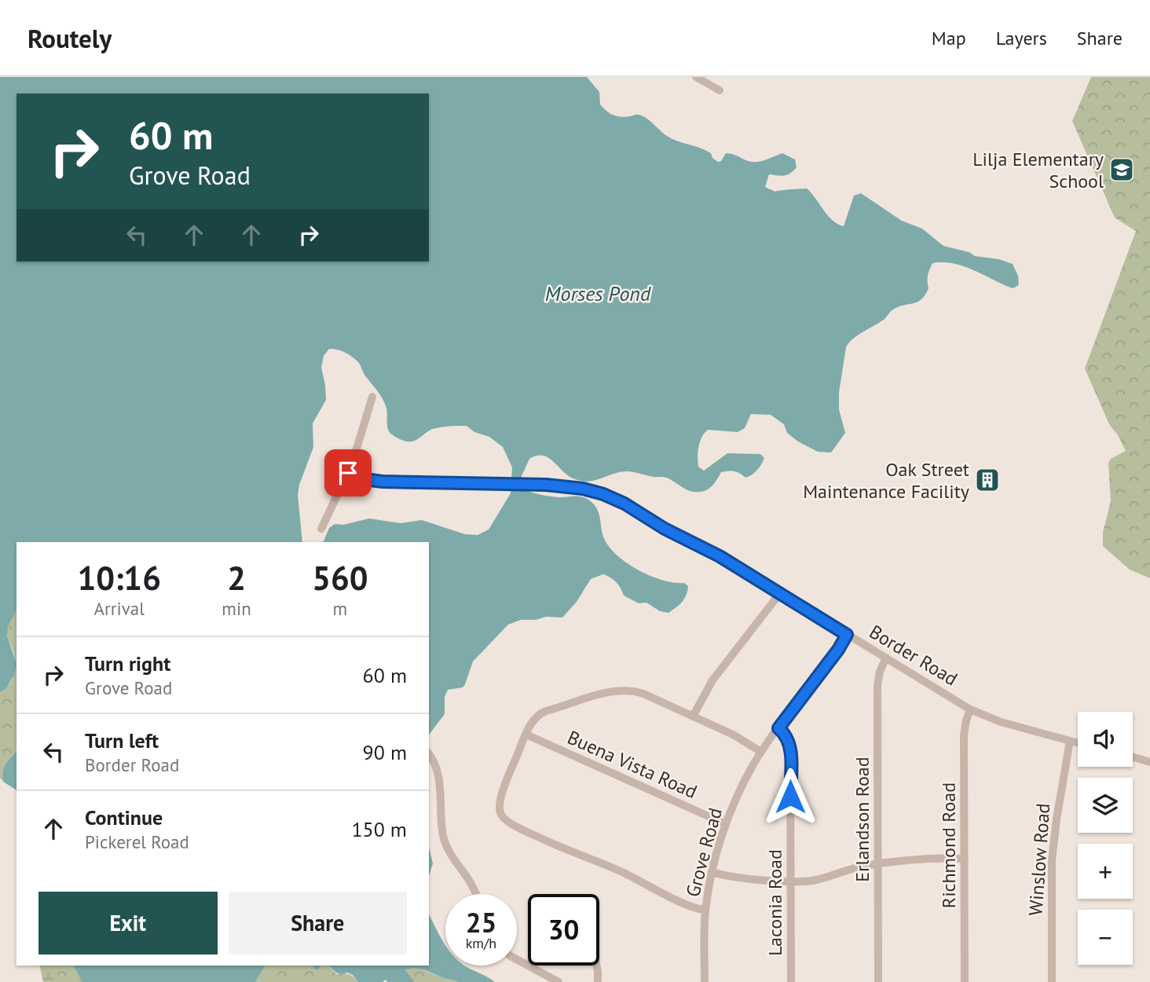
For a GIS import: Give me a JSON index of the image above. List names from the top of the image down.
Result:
{
  "streets": {
    "street": [
      "Border Road",
      "Buena Vista Road",
      "Erlandson Road",
      "Richmond Road",
      "Grove Road",
      "Winslow Road",
      "Laconia Road"
    ]
  },
  "crossings": [
    ["Border Road", "Erlandson Road"],
    ["Border Road", "Richmond Road"],
    ["Border Road", "Grove Road"],
    ["Border Road", "Winslow Road"],
    ["Buena Vista Road", "Grove Road"],
    ["Grove Road", "Laconia Road"]
  ],
  "water": ["Morses Pond"],
  "places": {
    "school or university": ["Lilja Elementary School"],
    "building": ["Oak Street Maintenance Facility"]
  },
  "page": {
    "header": "Routely",
    "nav": ["Map", "Layers", "Share"],
    "turn": ["60 m", "Grove Road"],
    "eta": [
      "10:16",
      "Arrival",
      "2",
      "min",
      "560",
      "m"
    ],
    "list": [
      {
        "name": "Turn right",
        "note": "Grove Road",
        "value": "60 m"
      },
      {
        "name": "Turn left",
        "note": "Border Road",
        "value": "90 m"
      },
      {
        "name": "Continue",
        "note": "Pickerel Road",
        "value": "150 m"
      }
    ],
    "map_buttons": ["+", "−"],
    "buttons": ["Exit", "Share"],
    "speed": "25 km/h",
    "limit": "30"
  }
}
